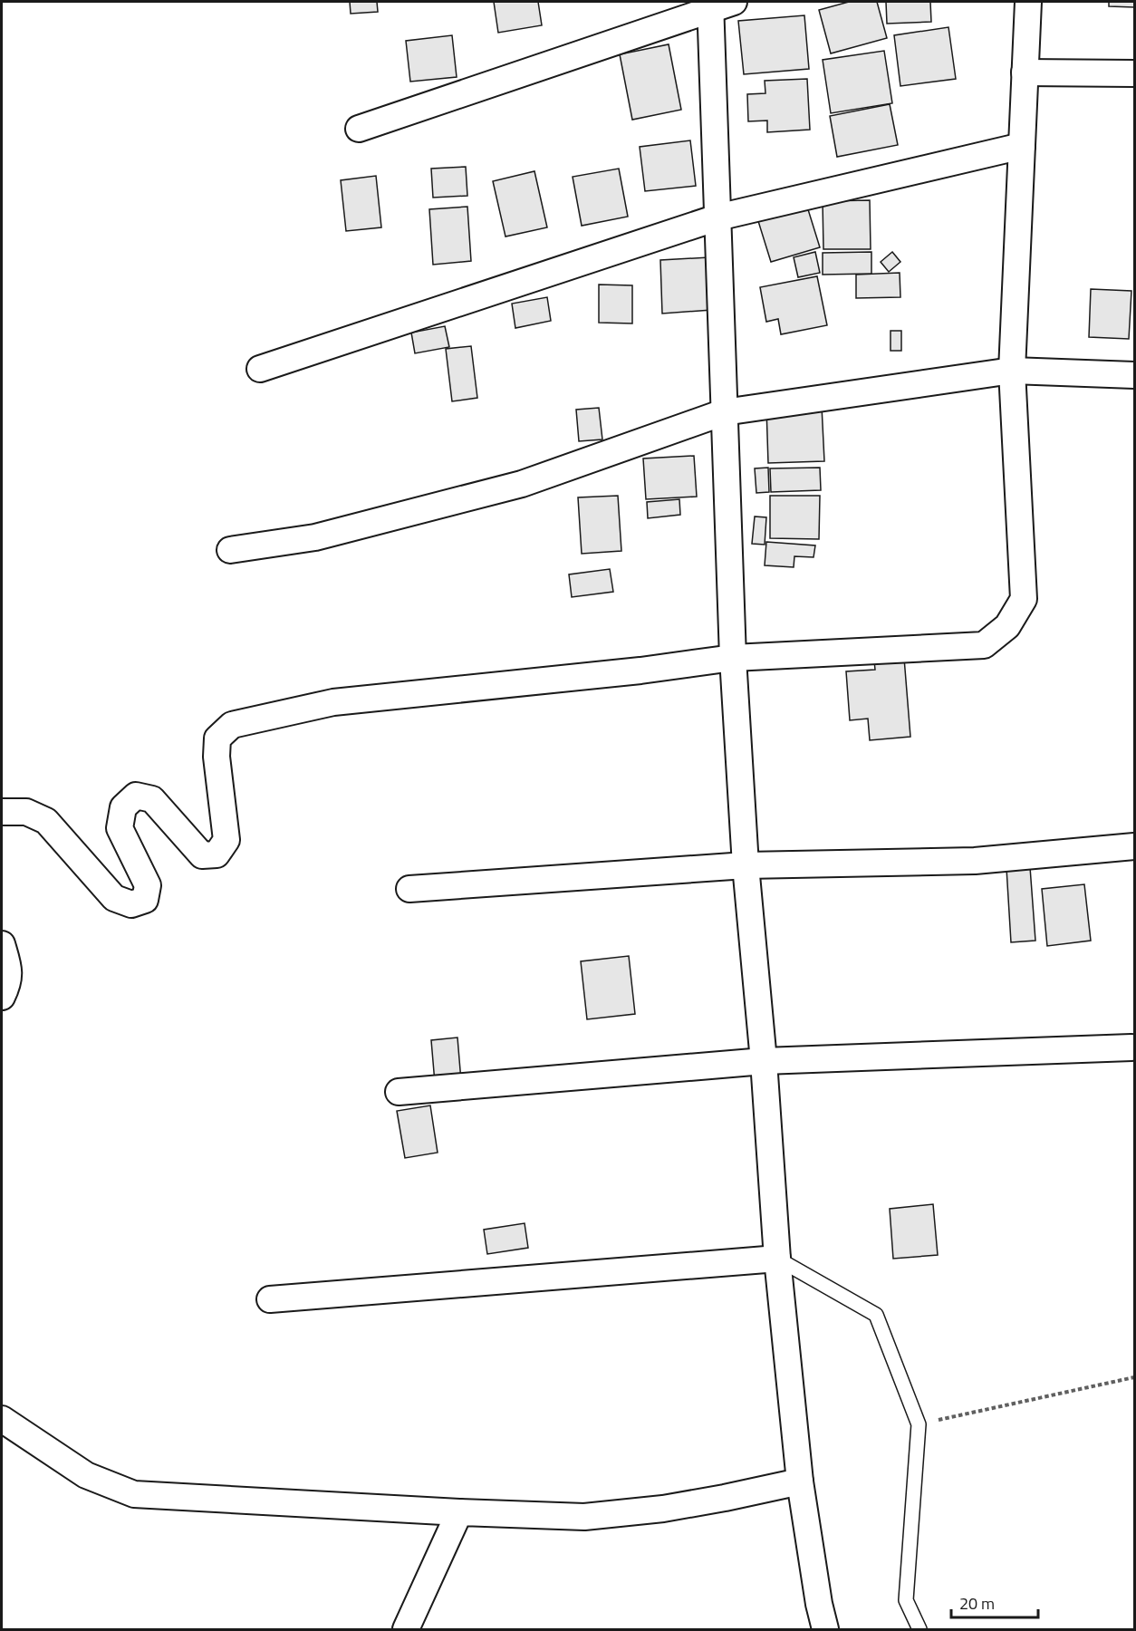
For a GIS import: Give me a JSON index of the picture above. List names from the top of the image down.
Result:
{
  "scale_bar": "20 m"
}
